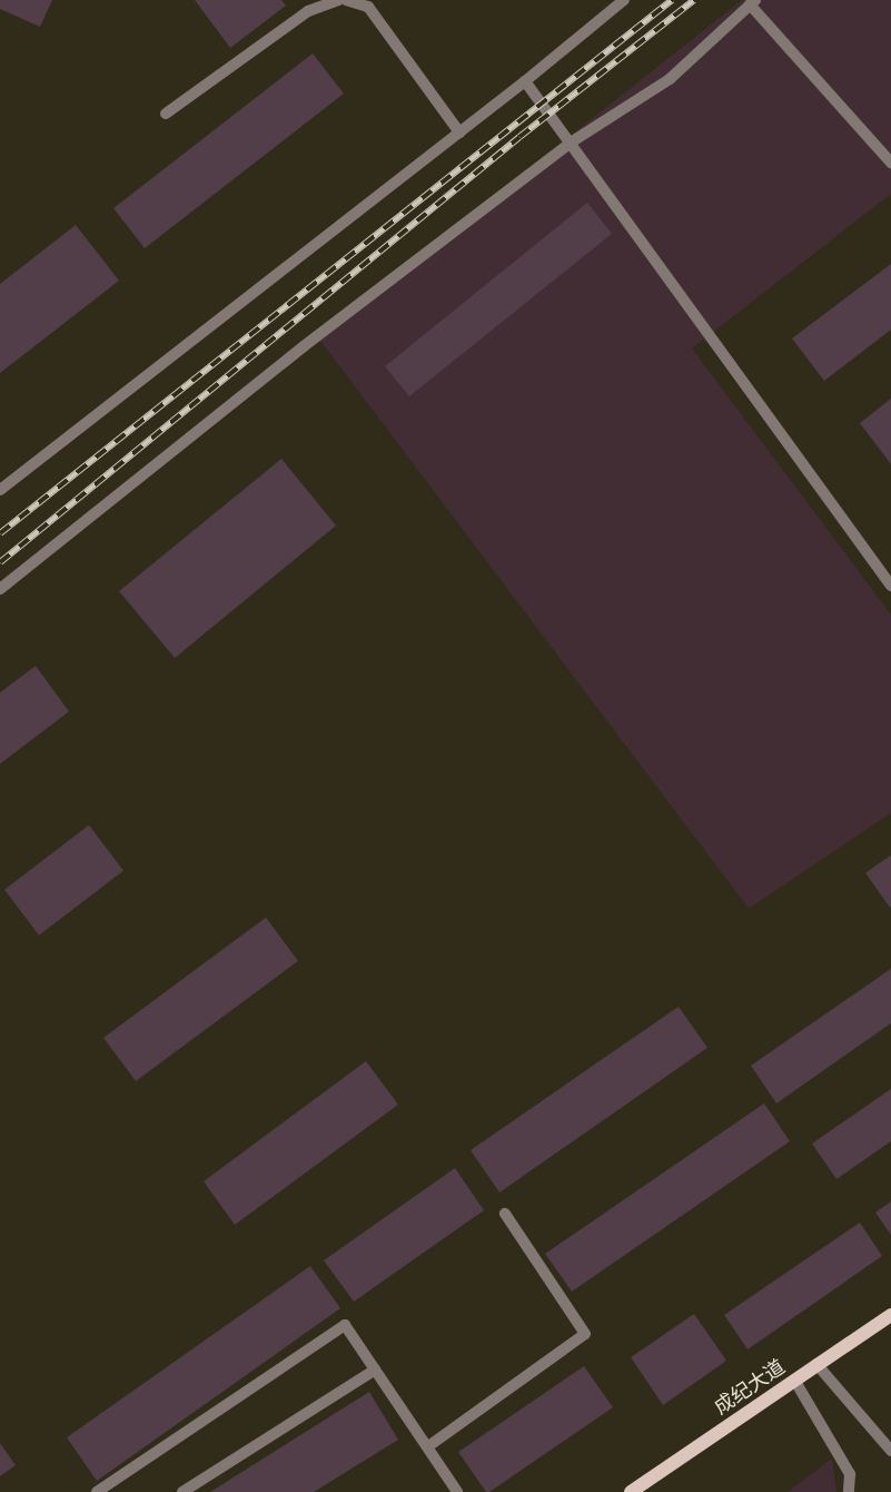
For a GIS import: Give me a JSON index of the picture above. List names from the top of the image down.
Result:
{
  "streets": {
    "main road": ["成纪大道"]
  }
}
